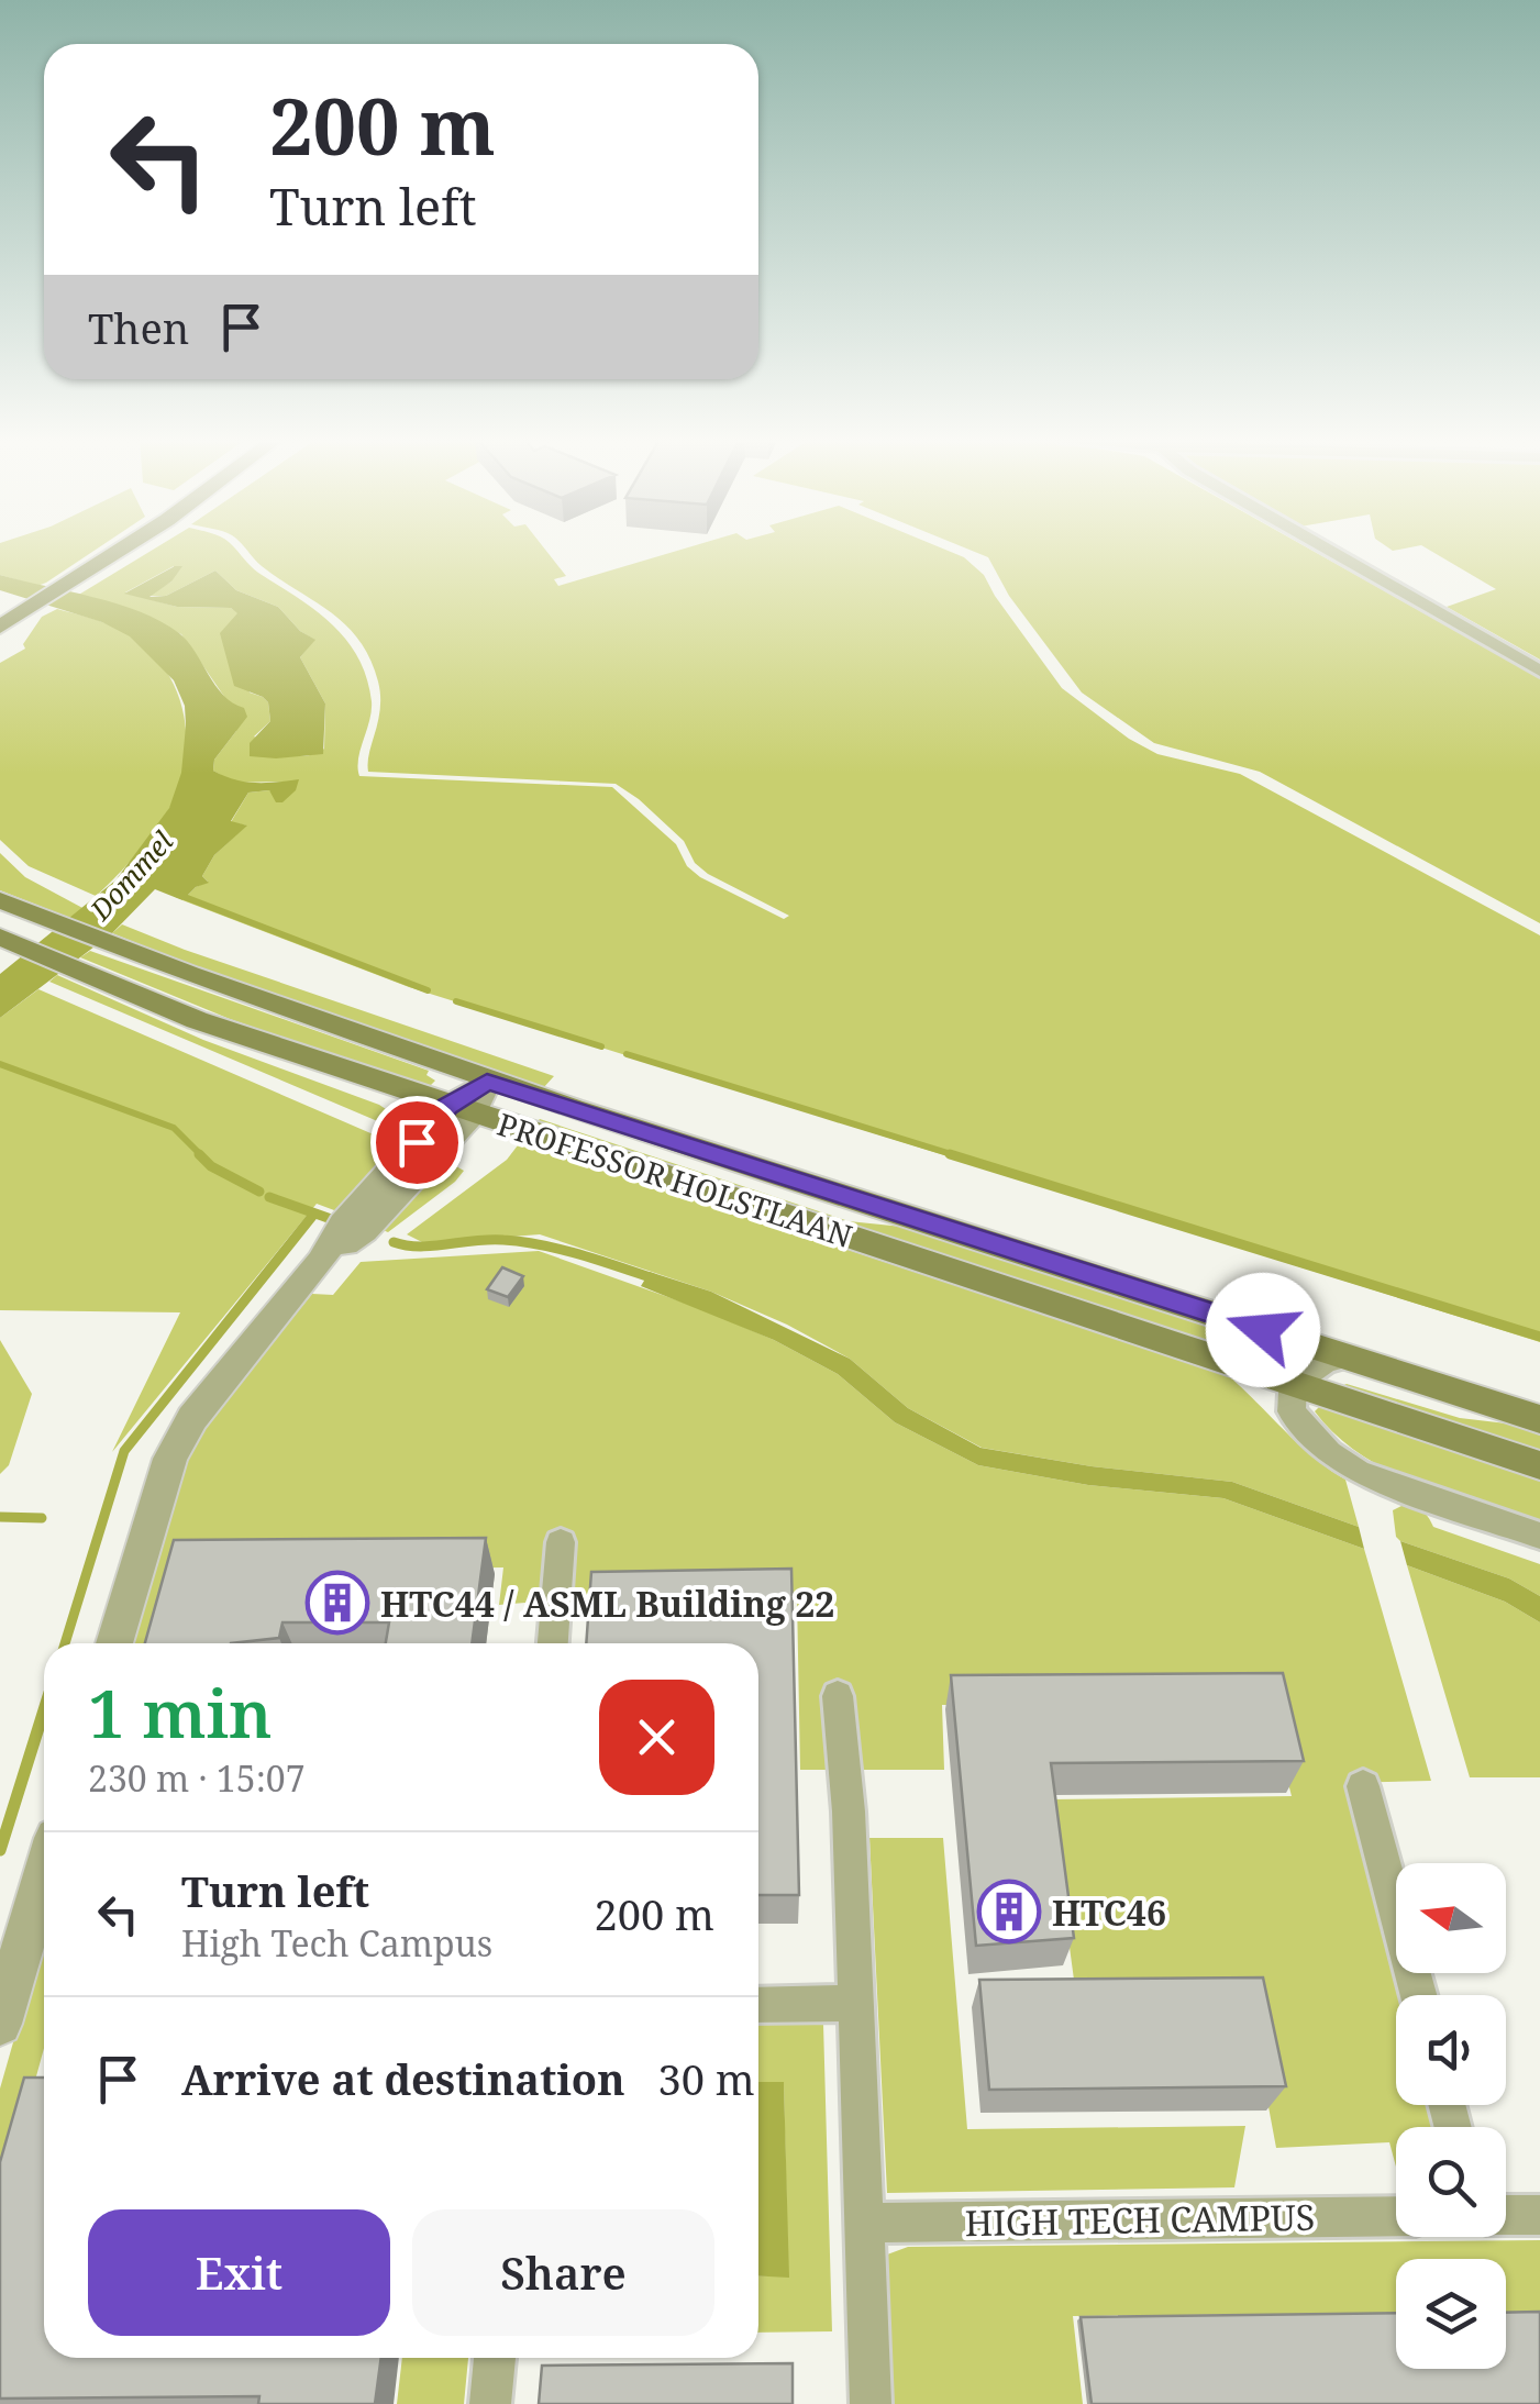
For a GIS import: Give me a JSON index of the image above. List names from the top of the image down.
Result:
{
  "streets": {
    "main road": ["PROFESSOR HOLSTLAAN"],
    "street": ["HIGH TECH CAMPUS"]
  },
  "water": ["Dommel"],
  "places": {
    "building": ["HTC44 / ASML Building 22", "HTC46"]
  },
  "north": "left",
  "page": {
    "turn": ["200 m", "Turn left"],
    "then": "Then",
    "heading": ["1 min", "230 m · 15:07"],
    "list": [
      {
        "name": "Turn left",
        "note": "High Tech Campus",
        "value": "200 m"
      },
      {
        "name": "Arrive at destination",
        "value": "30 m"
      }
    ],
    "buttons": ["Exit", "Share"]
  }
}
